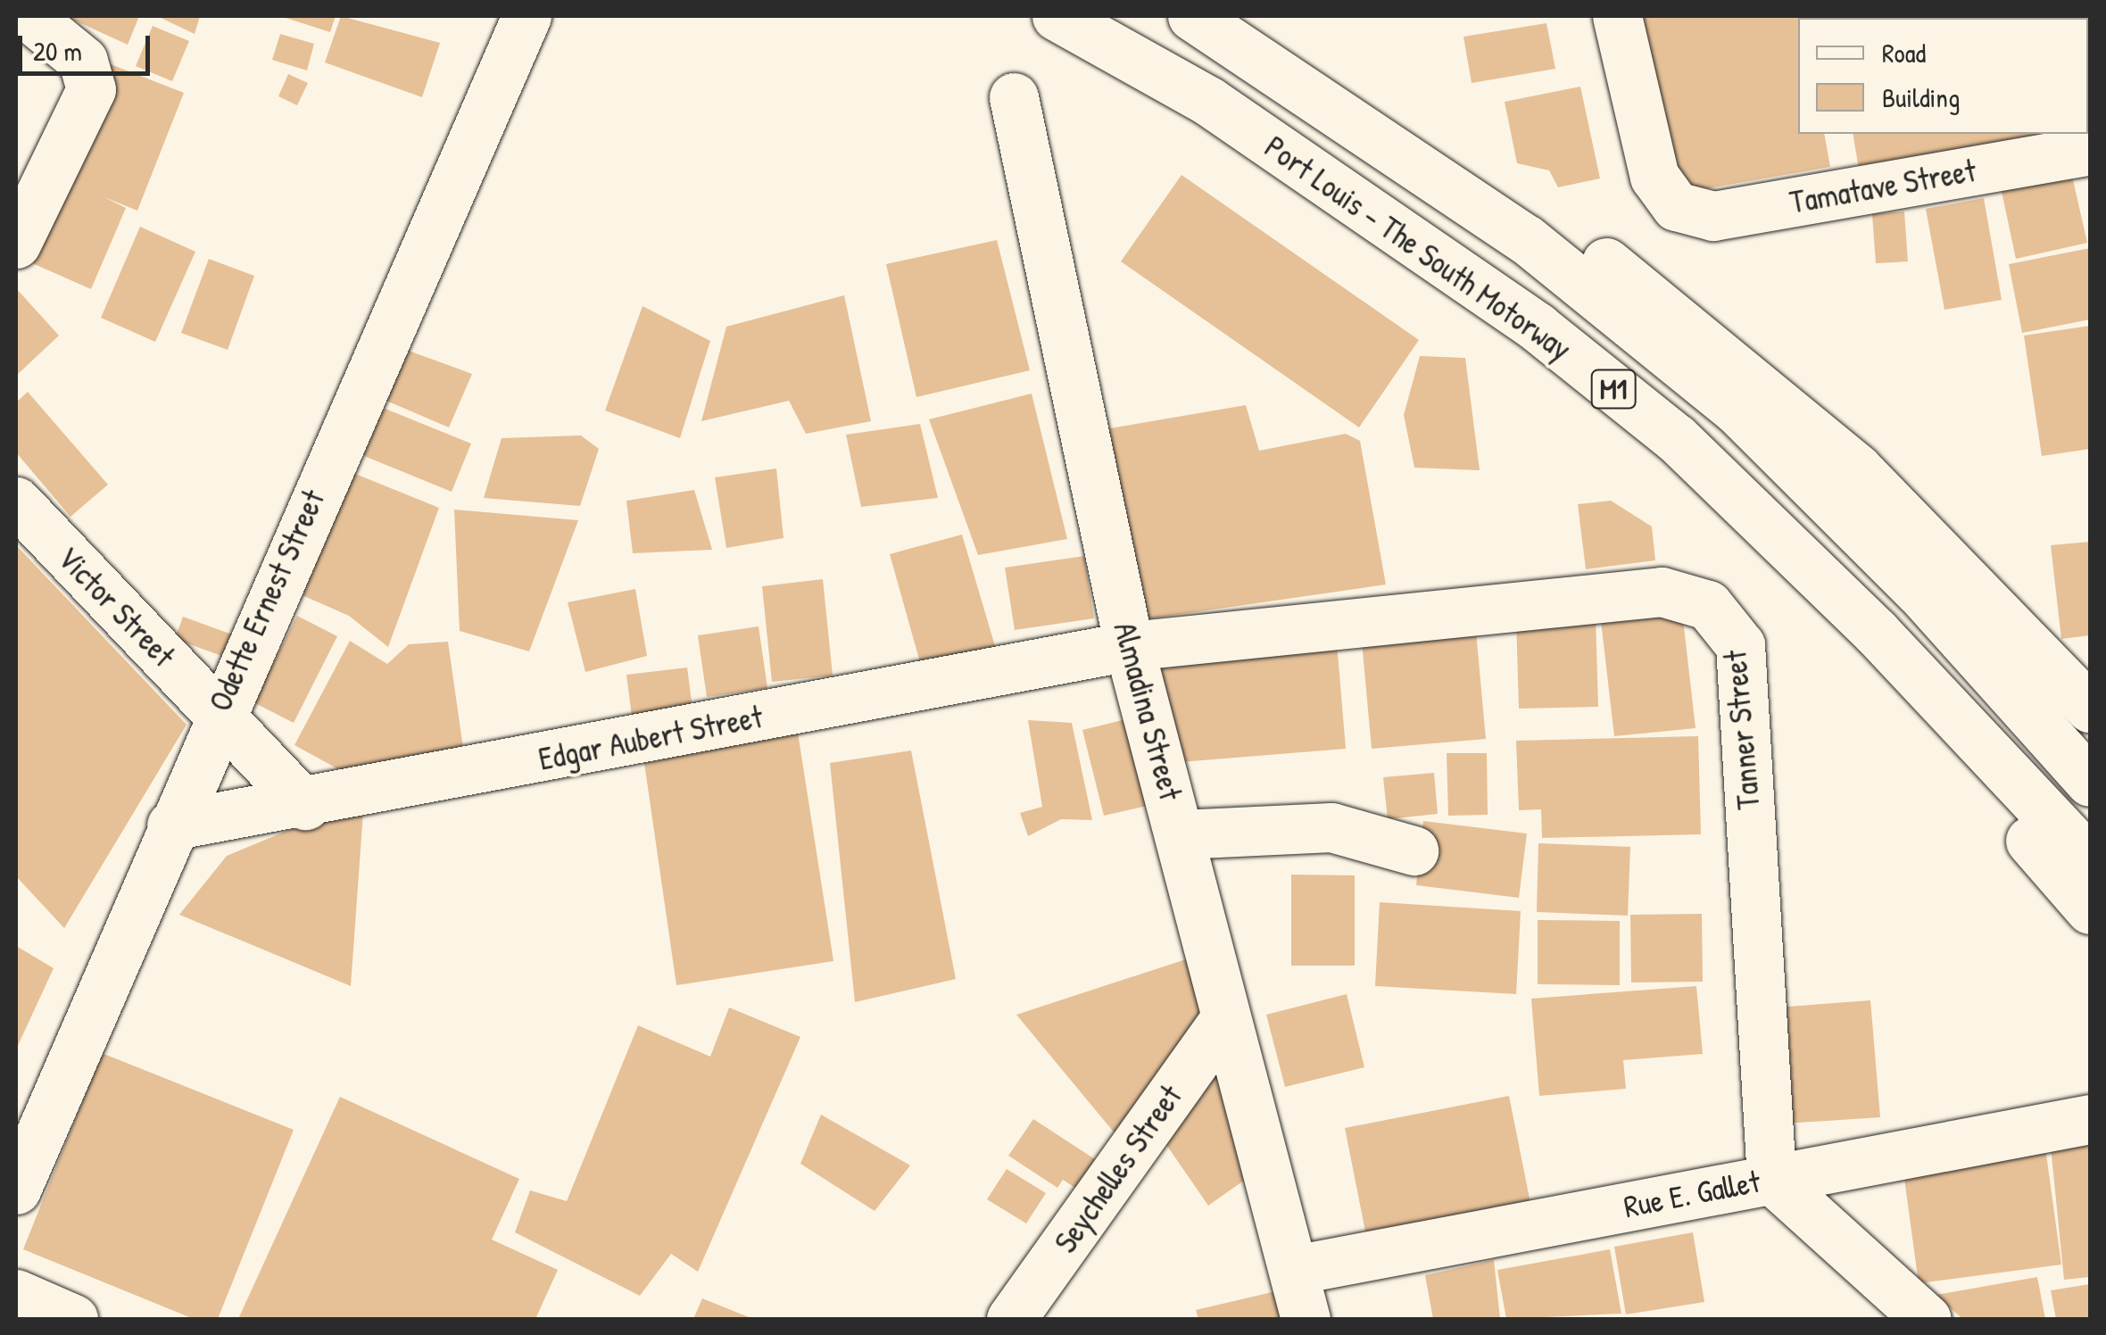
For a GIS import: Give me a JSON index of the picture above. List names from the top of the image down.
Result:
{
  "streets": {
    "main road": [
      "Tamatave Street",
      "Port Louis – The South Motorway",
      "M1",
      "Odette Ernest Street",
      "Victor Street",
      "Almadina Street",
      "Tanner Street",
      "Edgar Aubert Street",
      "Seychelles Street",
      "Rue E. Gallet"
    ]
  },
  "crossings": [
    ["Odette Ernest Street", "Victor Street"],
    ["Odette Ernest Street", "Edgar Aubert Street"],
    ["Victor Street", "Edgar Aubert Street"],
    ["Almadina Street", "Tanner Street"],
    ["Almadina Street", "Edgar Aubert Street"],
    ["Almadina Street", "Seychelles Street"],
    ["Almadina Street", "Rue E. Gallet"],
    ["Tanner Street", "Edgar Aubert Street"],
    ["Tanner Street", "Rue E. Gallet"]
  ],
  "legend": ["Road", "Building"],
  "scale_bar": "20 m"
}
